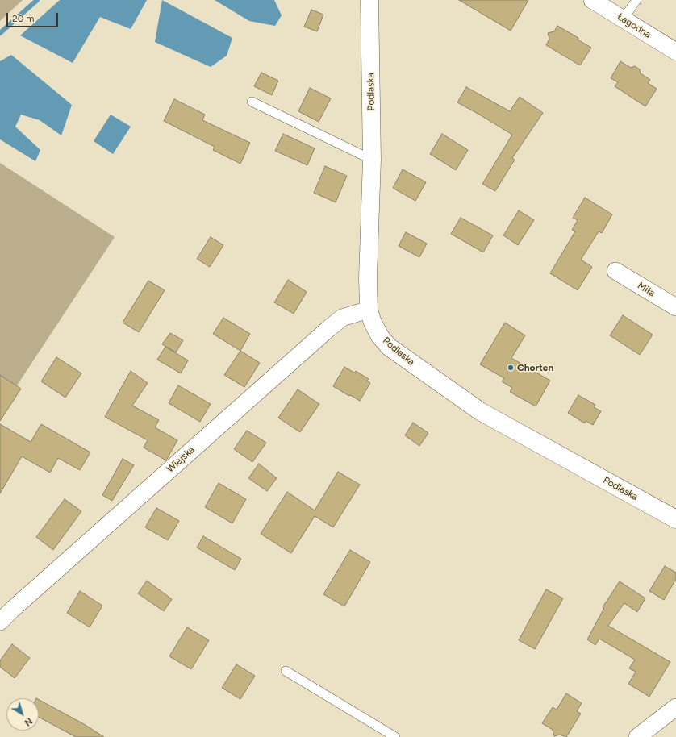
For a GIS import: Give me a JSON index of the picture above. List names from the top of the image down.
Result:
{
  "streets": {
    "street": [
      "Łagodna",
      "Podlaska",
      "Miła",
      "Wiejska"
    ]
  },
  "crossings": [
    ["Podlaska", "Wiejska"]
  ],
  "places": ["Chorten"],
  "scale_bar": "20 m",
  "north": "bottom right"
}
